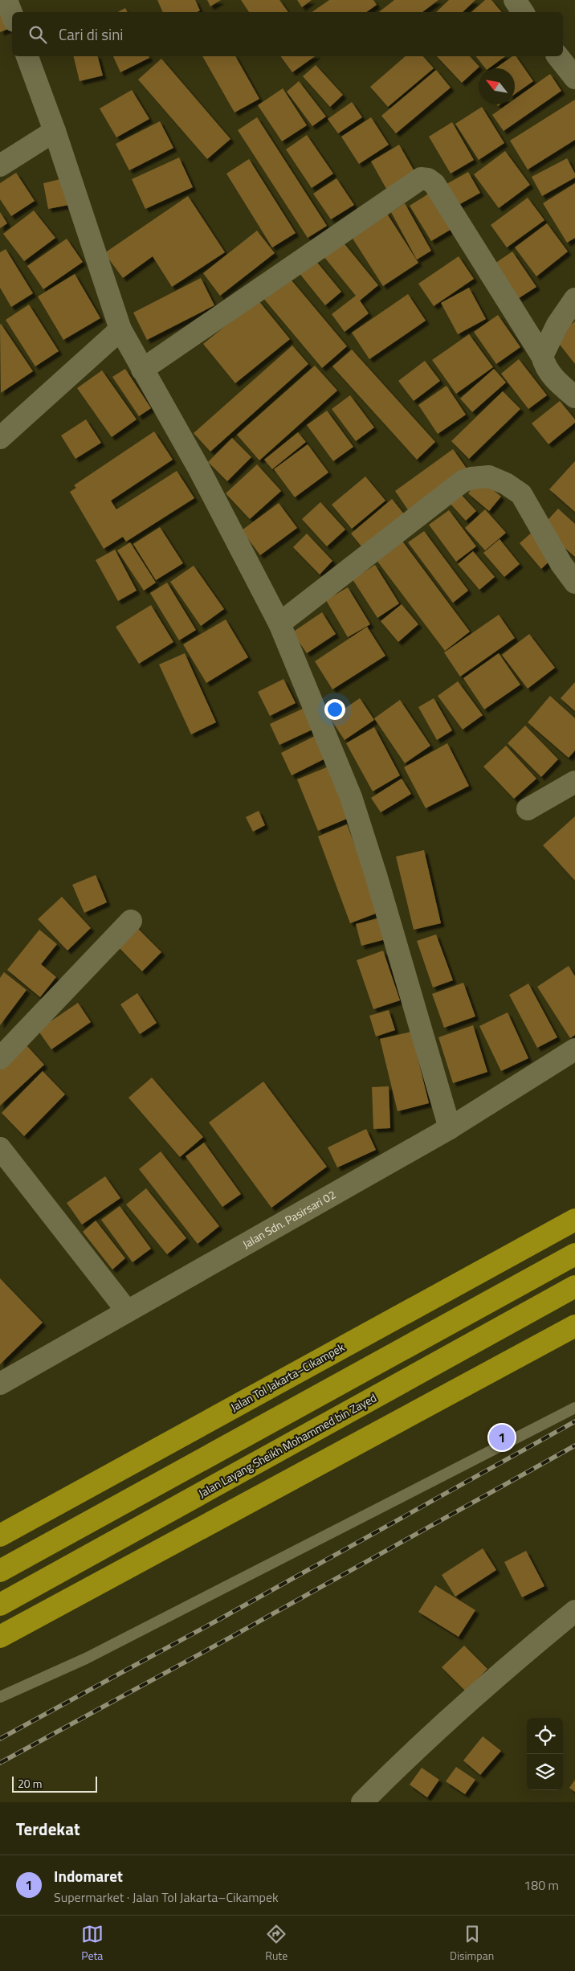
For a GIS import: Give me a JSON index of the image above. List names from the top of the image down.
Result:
{
  "streets": {
    "highway": ["Jalan Tol Jakarta–Cikampek", "Jalan Layang Sheikh Mohammed bin Zayed"],
    "street": ["Jalan Sdn. Pasirsari 02"]
  },
  "scale_bar": "20 m",
  "north": "top left",
  "page": {
    "search": "Cari di sini",
    "pins": "1",
    "scale": "20 m",
    "heading": "Terdekat",
    "list": [
      {
        "mark": "1",
        "name": "Indomaret",
        "note": "Supermarket · Jalan Tol Jakarta–Cikampek",
        "value": "180 m"
      }
    ],
    "nav": ["Peta", "Rute", "Disimpan"]
  }
}
